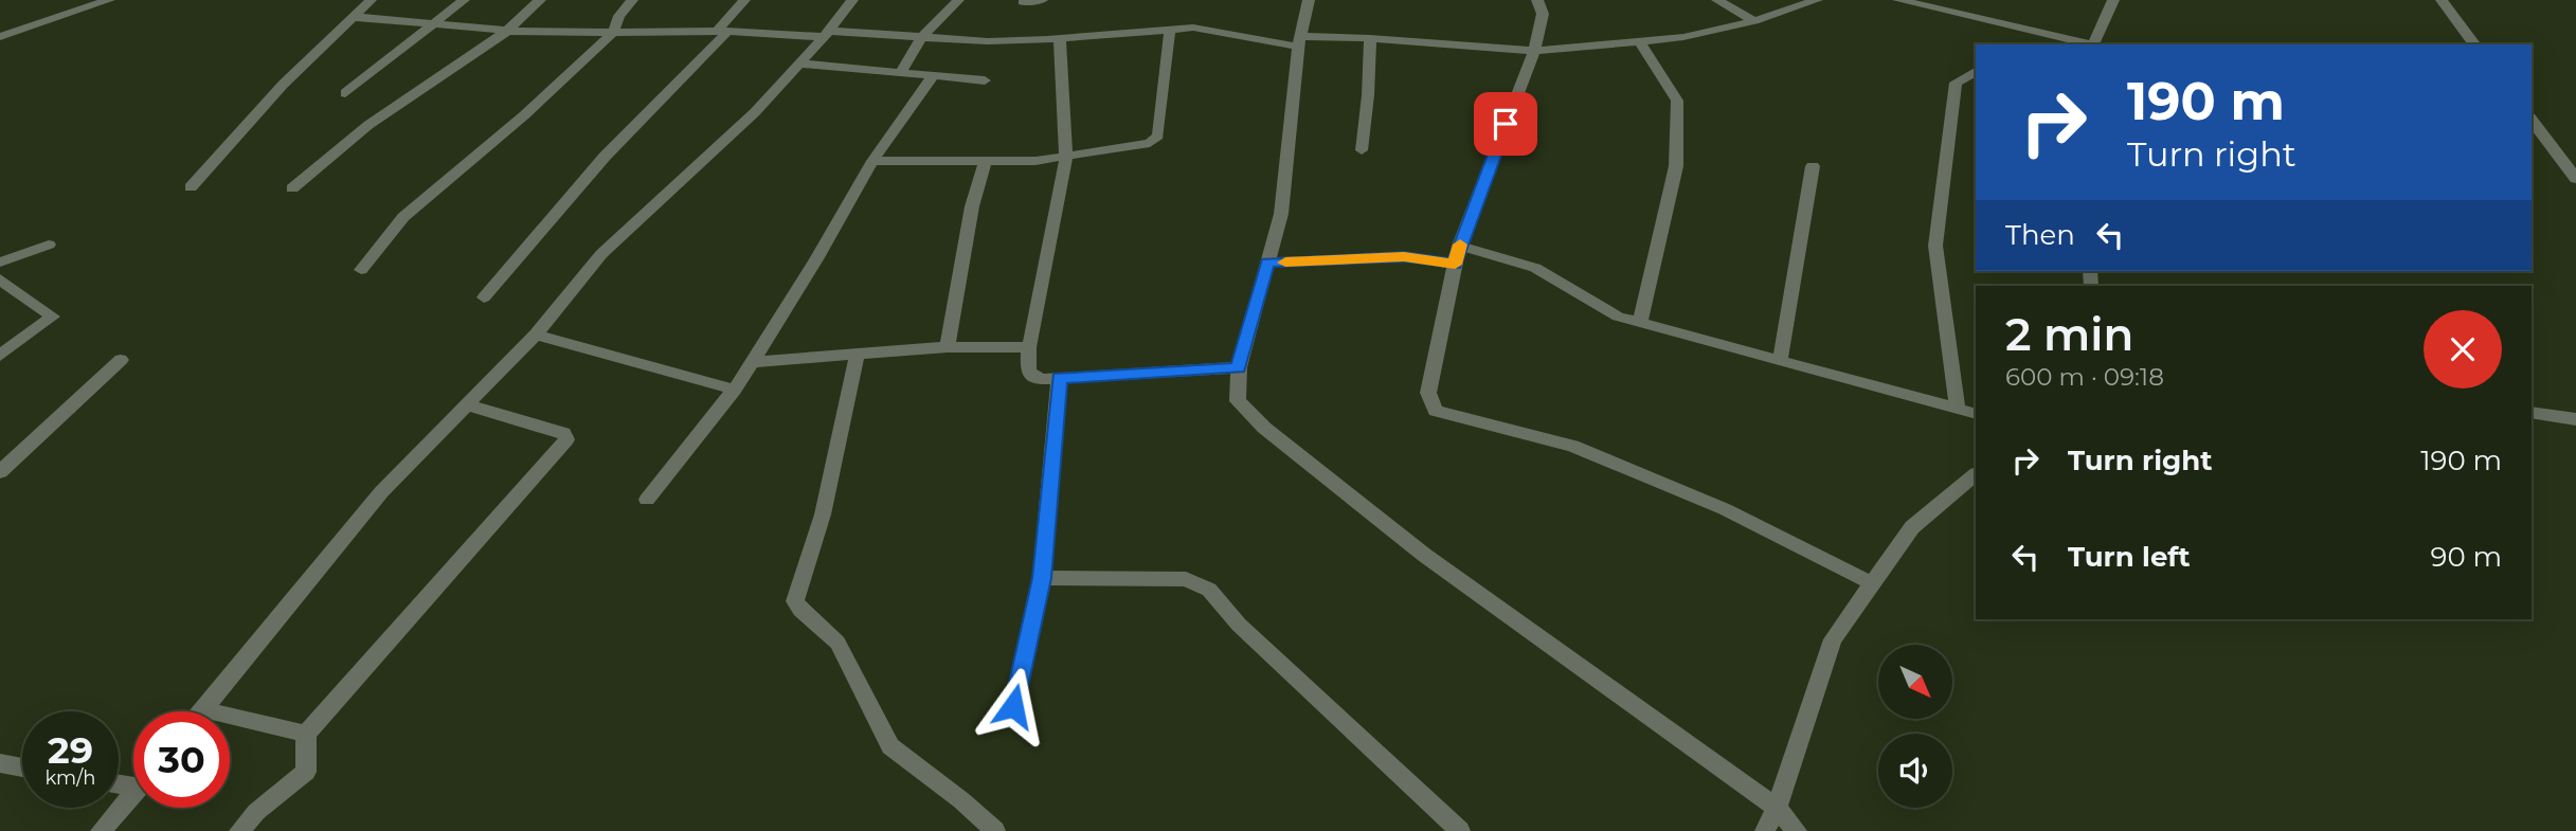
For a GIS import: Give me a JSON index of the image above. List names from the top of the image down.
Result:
{
  "north": "bottom right",
  "page": {
    "turn": ["190 m", "Turn right"],
    "then": "Then",
    "heading": ["2 min", "600 m · 09:18"],
    "list": [
      {
        "name": "Turn right",
        "value": "190 m"
      },
      {
        "name": "Turn left",
        "value": "90 m"
      }
    ],
    "speed": "29 km/h",
    "limit": "30"
  }
}
